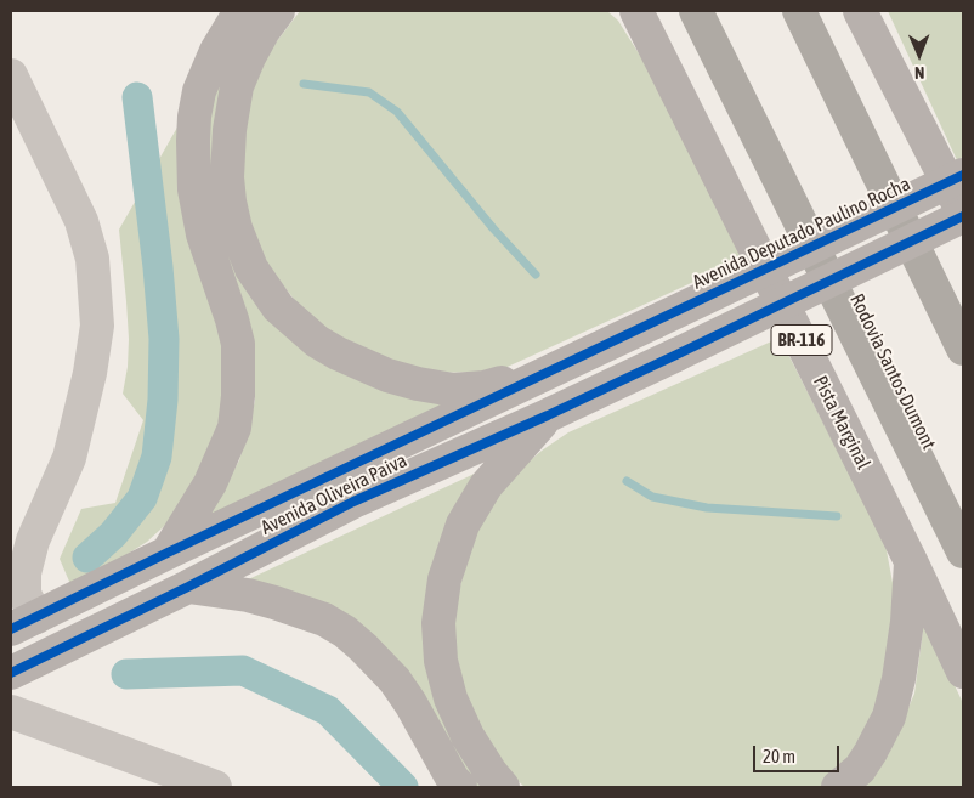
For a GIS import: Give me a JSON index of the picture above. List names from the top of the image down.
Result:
{
  "streets": {
    "highway": ["BR-116", "Rodovia Santos Dumont"],
    "main road": ["Avenida Deputado Paulino Rocha", "Pista Marginal", "Avenida Oliveira Paiva"]
  },
  "crossings": [
    ["Avenida Deputado Paulino Rocha", "Avenida Oliveira Paiva"]
  ],
  "scale_bar": "20 m",
  "north": "bottom"
}
